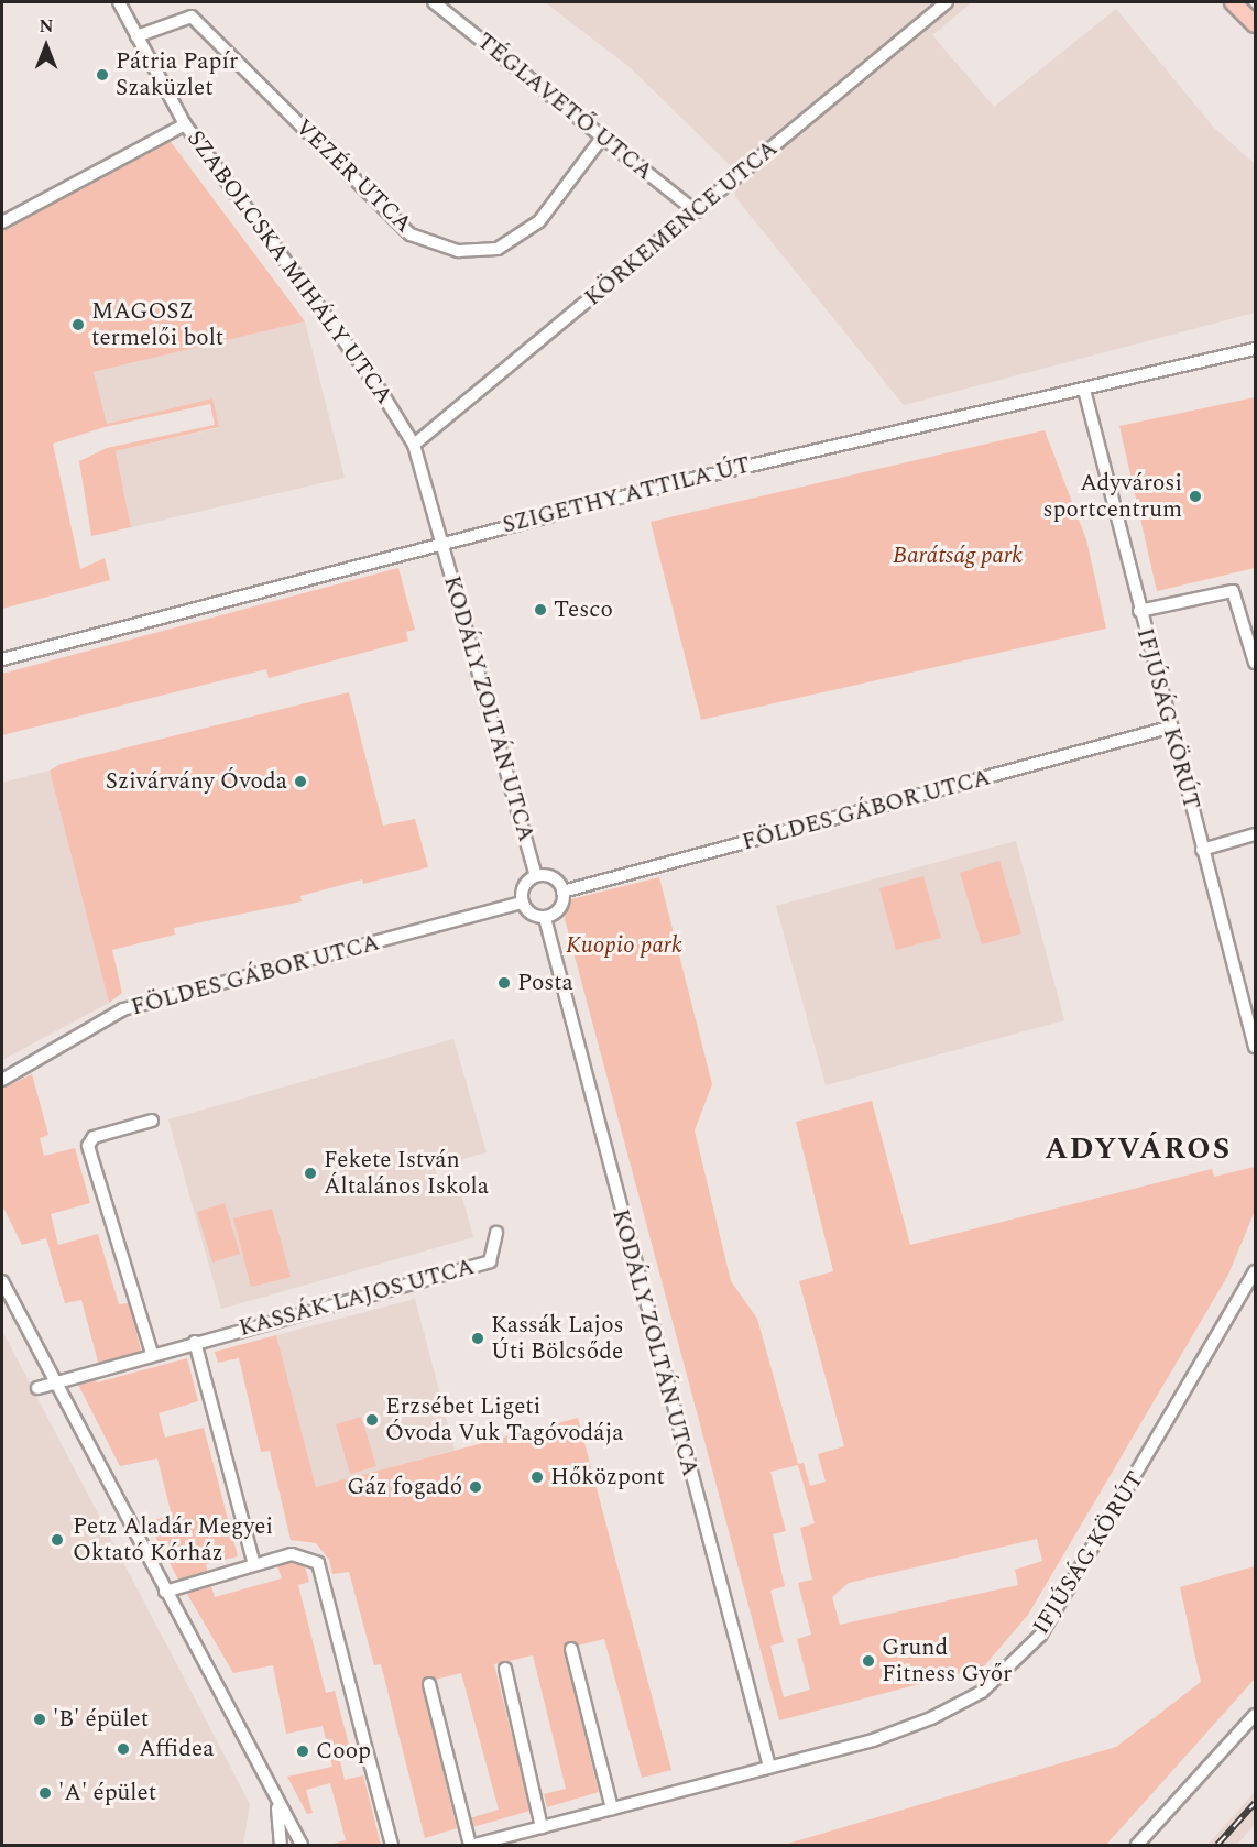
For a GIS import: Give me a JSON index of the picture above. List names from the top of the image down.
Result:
{
  "streets": {
    "street": [
      "TÉGLAVETŐ UTCA",
      "VEZÉR UTCA",
      "KÖRKEMENCE UTCA",
      "SZABOLCSKA MIHÁLY UTCA",
      "SZIGETHY ATTILA ÚT",
      "KODÁLY ZOLTÁN UTCA",
      "IFJÚSÁG KÖRÚT",
      "FÖLDES GÁBOR UTCA",
      "KASSÁK LAJOS UTCA"
    ]
  },
  "crossings": [
    ["TÉGLAVETŐ UTCA", "VEZÉR UTCA"],
    ["TÉGLAVETŐ UTCA", "KÖRKEMENCE UTCA"],
    ["VEZÉR UTCA", "SZABOLCSKA MIHÁLY UTCA"],
    ["KÖRKEMENCE UTCA", "SZABOLCSKA MIHÁLY UTCA"],
    ["SZABOLCSKA MIHÁLY UTCA", "SZIGETHY ATTILA ÚT"],
    ["SZABOLCSKA MIHÁLY UTCA", "KODÁLY ZOLTÁN UTCA"],
    ["SZIGETHY ATTILA ÚT", "KODÁLY ZOLTÁN UTCA"],
    ["SZIGETHY ATTILA ÚT", "IFJÚSÁG KÖRÚT"],
    ["KODÁLY ZOLTÁN UTCA", "IFJÚSÁG KÖRÚT"],
    ["KODÁLY ZOLTÁN UTCA", "FÖLDES GÁBOR UTCA"],
    ["IFJÚSÁG KÖRÚT", "FÖLDES GÁBOR UTCA"]
  ],
  "districts": ["ADYVÁROS"],
  "parks": ["Barátság park", "Kuopio park"],
  "places": [
    "Pátria Papír Szaküzlet",
    "MAGOSZ termelői bolt",
    "Adyvárosi sportcentrum",
    "Tesco",
    "Szivárvány Óvoda",
    "Posta",
    "Fekete István Általános Iskola",
    "Kassák Lajos Úti Bölcsőde",
    "Erzsébet Ligeti Óvoda Vuk Tagóvodája",
    "Hőközpont",
    "Gáz fogadó",
    "Petz Aladár Megyei Oktató Kórház",
    "Grund Fitness Győr",
    "'B' épület",
    "Affidea",
    "Coop",
    "'A' épület"
  ],
  "north": "top"
}
